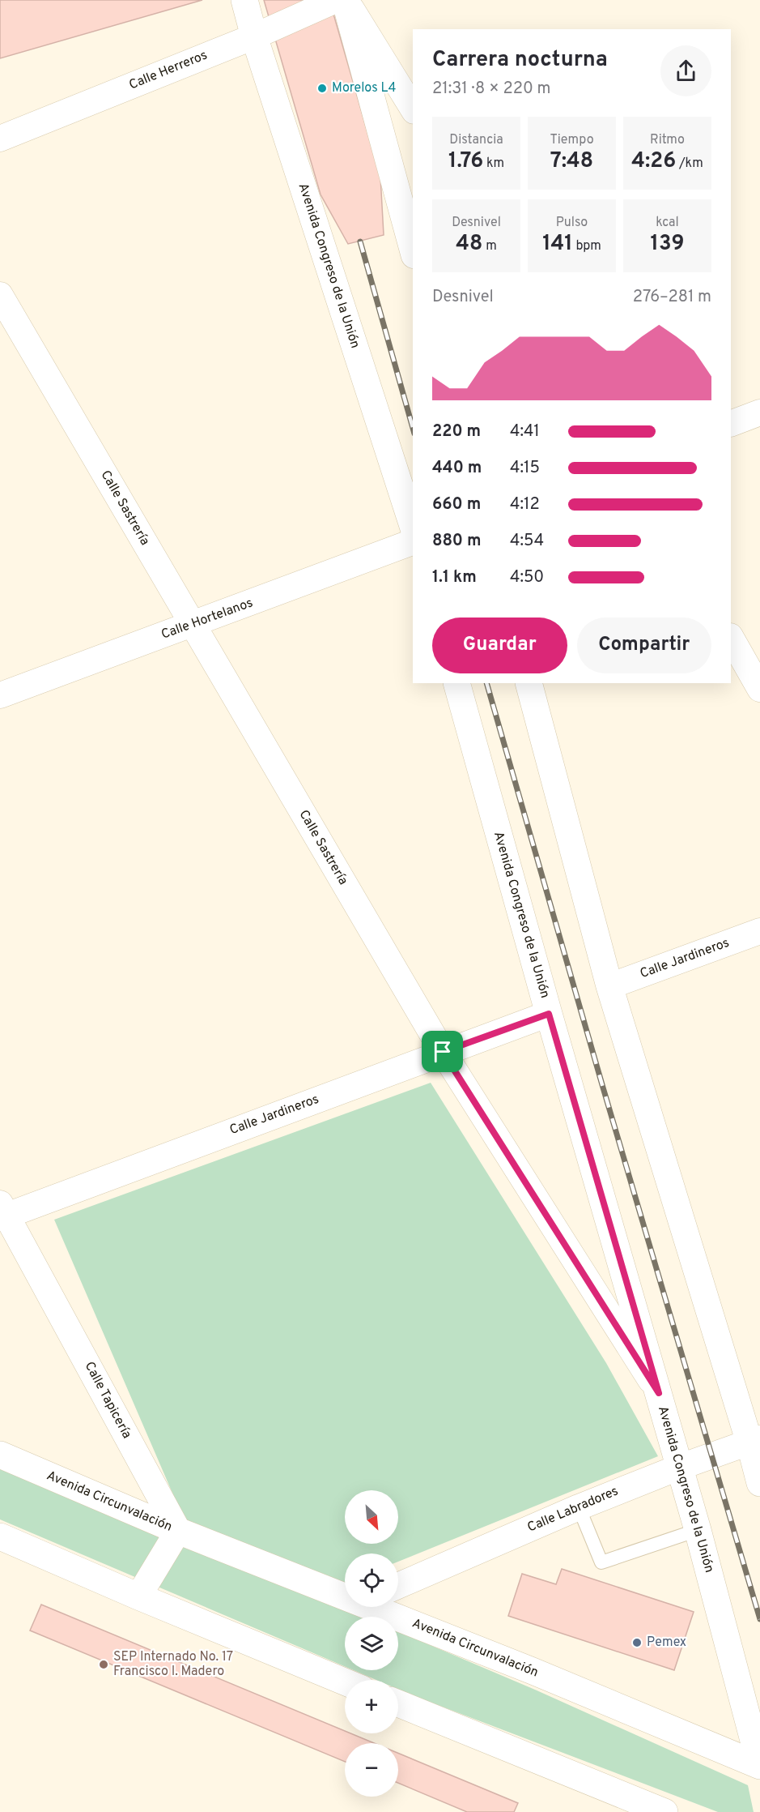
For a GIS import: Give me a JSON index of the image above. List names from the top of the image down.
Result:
{
  "streets": {
    "main road": ["Avenida Congreso de la Unión", "Avenida Circunvalación"],
    "street": [
      "Calle Herreros",
      "Calle Sastrería",
      "Calle Hortelanos",
      "Calle Jardineros",
      "Calle Tapicería",
      "Calle Labradores"
    ]
  },
  "crossings": [
    ["Calle Herreros", "Avenida Congreso de la Unión"],
    ["Avenida Congreso de la Unión", "Calle Sastrería"],
    ["Avenida Congreso de la Unión", "Calle Jardineros"],
    ["Avenida Congreso de la Unión", "Avenida Circunvalación"],
    ["Avenida Congreso de la Unión", "Calle Labradores"],
    ["Calle Sastrería", "Calle Hortelanos"],
    ["Calle Sastrería", "Calle Jardineros"],
    ["Calle Jardineros", "Calle Tapicería"],
    ["Calle Tapicería", "Avenida Circunvalación"]
  ],
  "places": ["Morelos L4", "Pemex", "SEP Internado No. 17 Francisco I. Madero"],
  "north": "bottom right",
  "page": {
    "heading": ["Carrera nocturna", "21:31 · 8 × 220 m"],
    "stats": [
      ["Distancia", "1.76 km"],
      ["Tiempo", "7:48"],
      ["Ritmo", "4:26 /km"],
      ["Desnivel", "48 m"],
      ["Pulso", "141 bpm"],
      ["kcal", "139"]
    ],
    "chart": ["Desnivel", "276–281 m"],
    "list": [
      {
        "name": "220 m",
        "note": "4:41"
      },
      {
        "name": "440 m",
        "note": "4:15"
      },
      {
        "name": "660 m",
        "note": "4:12"
      },
      {
        "name": "880 m",
        "note": "4:54"
      },
      {
        "name": "1.1 km",
        "note": "4:50"
      }
    ],
    "buttons": ["Guardar", "Compartir"],
    "map_buttons": ["+", "−"]
  }
}
